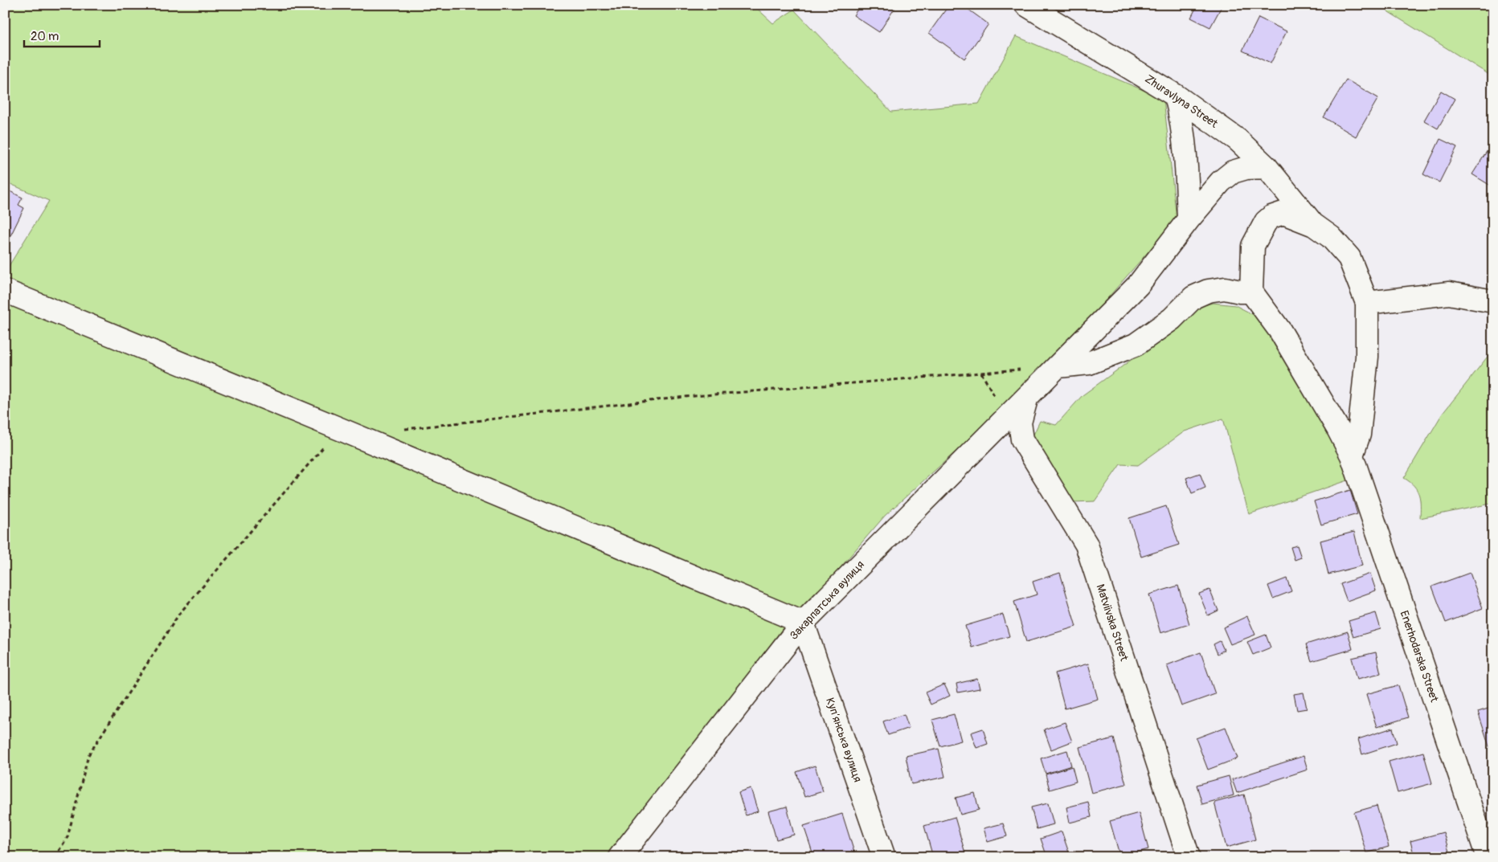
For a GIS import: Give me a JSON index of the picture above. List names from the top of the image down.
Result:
{
  "streets": {
    "street": [
      "Zhuravlyna Street",
      "Закарпатська вулиця",
      "Matviivska Street",
      "Enerhodarska Street",
      "Купʼянська вулиця"
    ]
  },
  "crossings": [
    ["Zhuravlyna Street", "Закарпатська вулиця"],
    ["Закарпатська вулиця", "Matviivska Street"],
    ["Закарпатська вулиця", "Купʼянська вулиця"]
  ],
  "scale_bar": "20 m"
}
